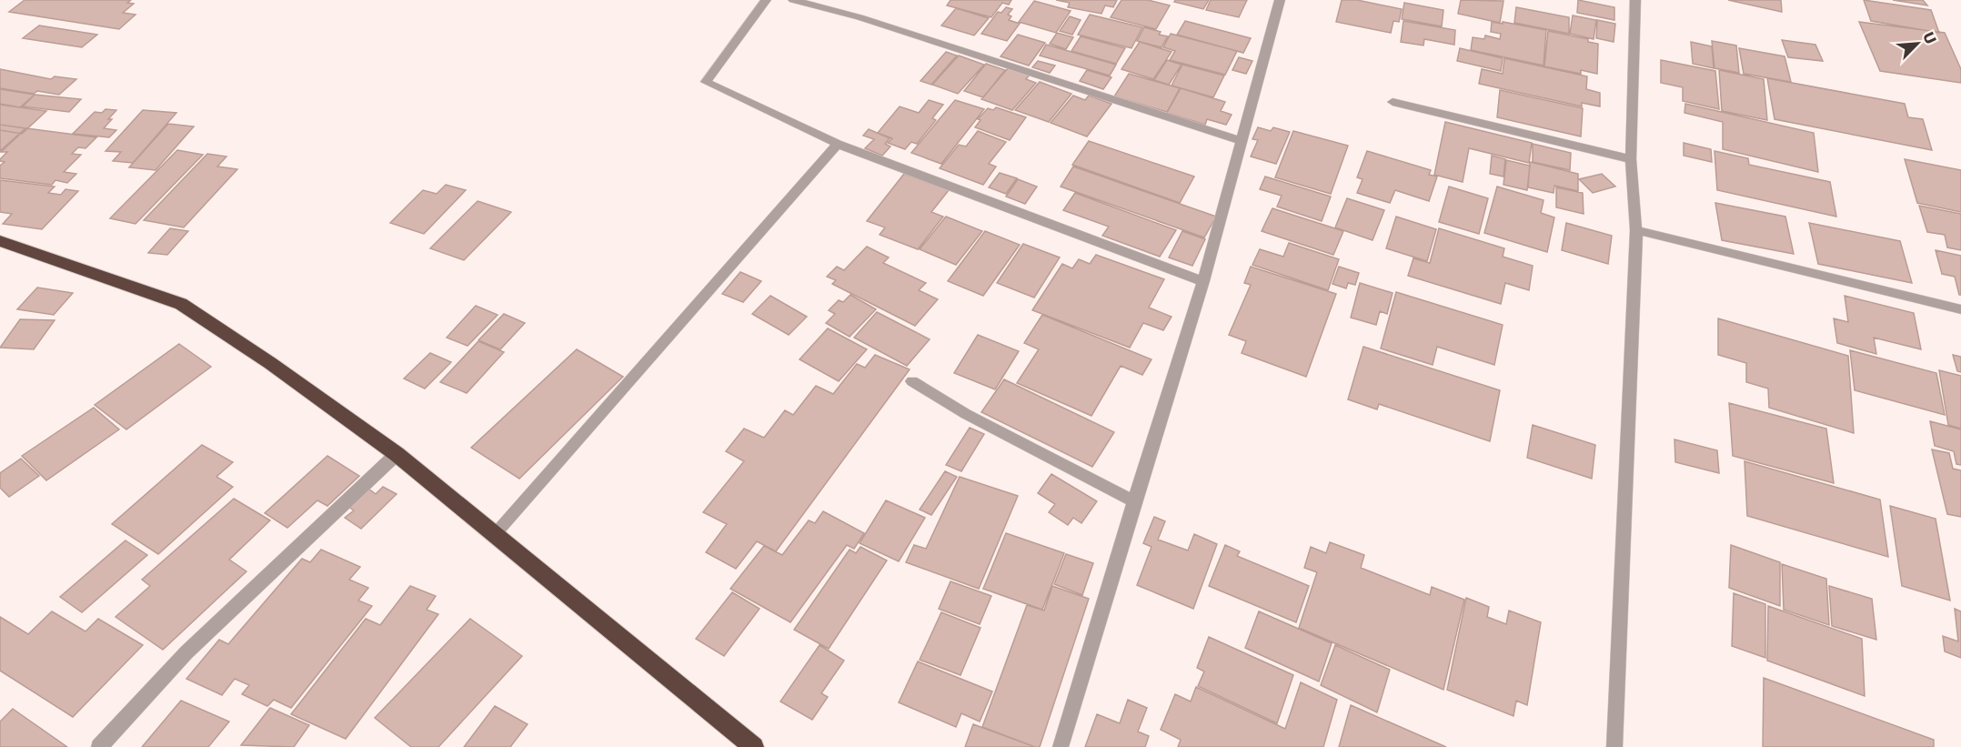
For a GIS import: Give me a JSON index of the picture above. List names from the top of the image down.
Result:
{
  "north": "top right"
}
